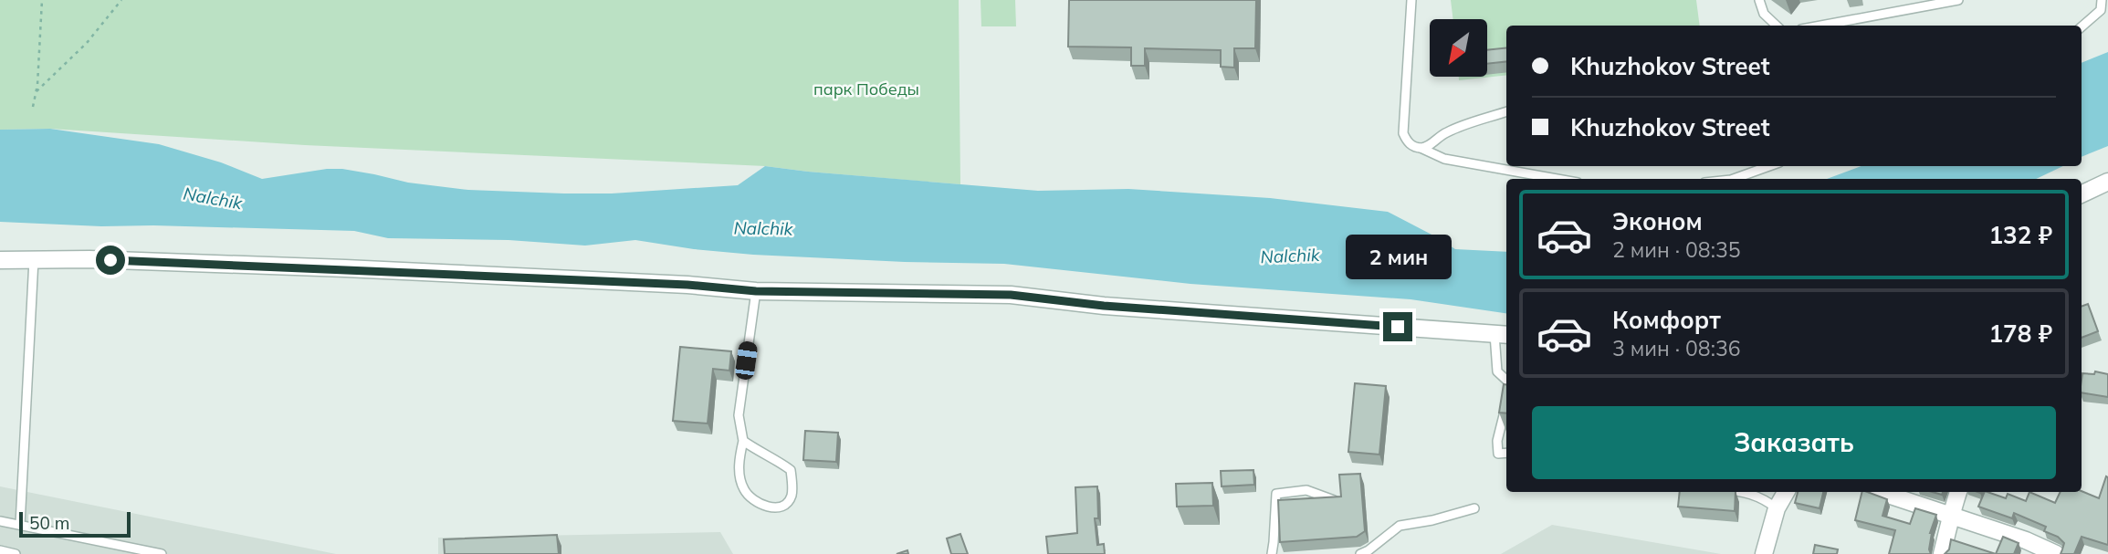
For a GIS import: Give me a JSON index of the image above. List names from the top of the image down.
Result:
{
  "water": ["Nalchik"],
  "parks": ["парк Победы"],
  "scale_bar": "50 m",
  "north": "bottom left",
  "page": {
    "banner": ["Khuzhokov Street", "Khuzhokov Street"],
    "list": [
      {
        "name": "Эконом",
        "note": "2 мин · 08:35",
        "value": "132 ₽"
      },
      {
        "name": "Комфорт",
        "note": "3 мин · 08:36",
        "value": "178 ₽"
      }
    ],
    "bubble": "2 мин",
    "buttons": "Заказать",
    "scale": "50 m"
  }
}
